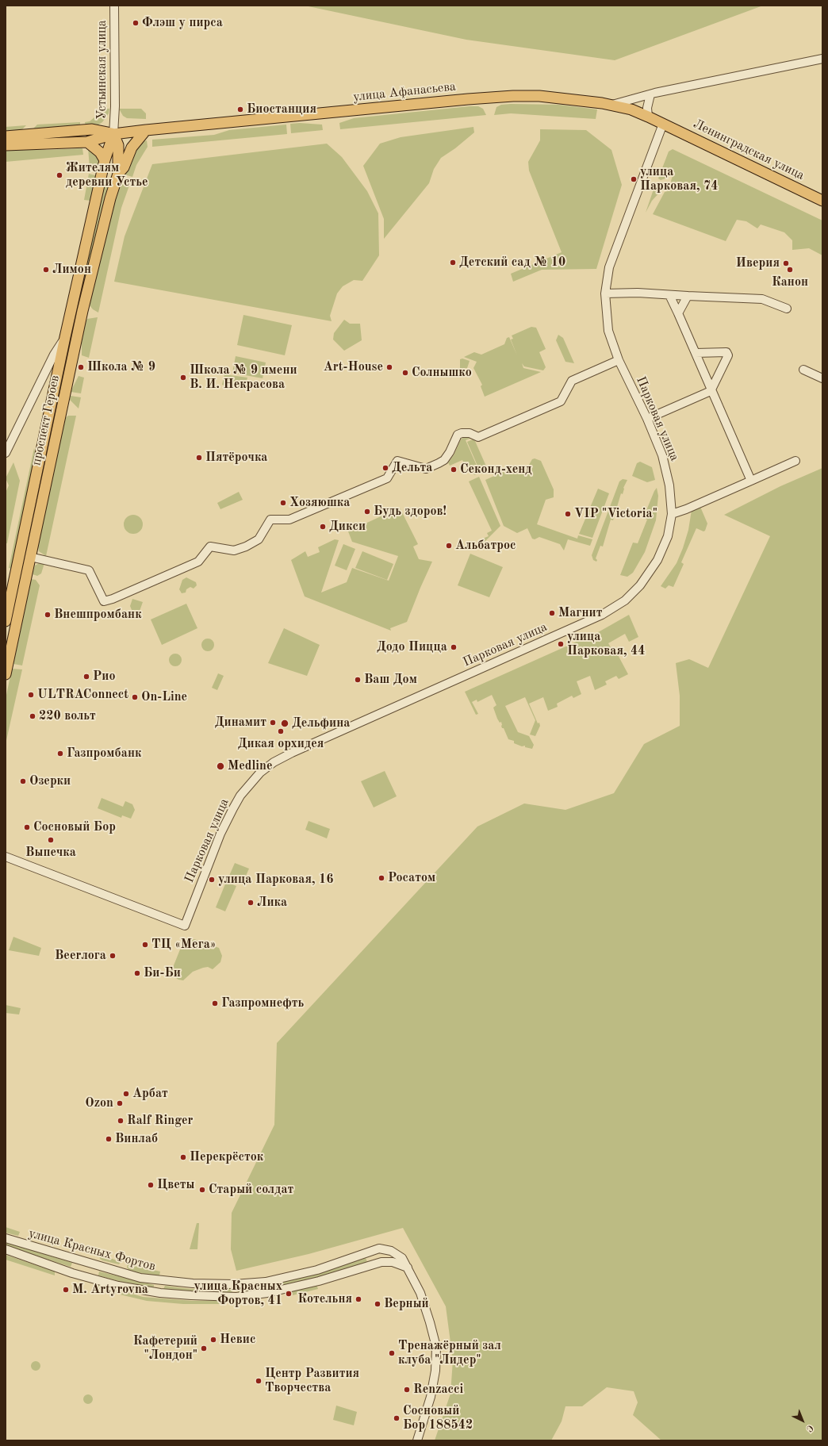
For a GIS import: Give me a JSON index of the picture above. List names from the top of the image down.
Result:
{
  "streets": {
    "main road": ["улица Афанасьева", "Ленинградская улица", "проспект Героев"],
    "street": ["Устьинская улица", "Парковая улица", "улица Красных Фортов"]
  },
  "crossings": [
    ["Устьинская улица", "проспект Героев"],
    ["улица Афанасьева", "Ленинградская улица"],
    ["улица Афанасьева", "Парковая улица"],
    ["Ленинградская улица", "Парковая улица"]
  ],
  "places": [
    "Флэш у пирса",
    "Биостанция",
    "Жителям деревни Устье",
    "улица Парковая, 74",
    "Детский сад № 10",
    "Иверия",
    "Лимон",
    "Канон",
    "Школа № 9",
    "Art-House",
    "Солнышко",
    "Школа № 9 имени В. И. Некрасова",
    "Пятёрочка",
    "Дельта",
    "Секонд-хенд",
    "Хозяюшка",
    "Будь здоров!",
    "VIP \"Victoria\"",
    "Дикси",
    "Альбатрос",
    "Магнит",
    "Внешпромбанк",
    "улица Парковая, 44",
    "Додо Пицца",
    "Рио",
    "Ваш Дом",
    "ULTRAConnect",
    "On-Line",
    "220 вольт",
    "Динамит",
    "Дельфина",
    "Дикая орхидея",
    "Газпромбанк",
    "Medline",
    "Озерки",
    "Сосновый Бор",
    "Выпечка",
    "Росатом",
    "улица Парковая, 16",
    "Лика",
    "ТЦ «Мега»",
    "Beerлога",
    "Би-Би",
    "Газпромнефть",
    "Арбат",
    "Ozon",
    "Ralf Ringer",
    "Винлаб",
    "Перекрёсток",
    "Цветы",
    "Старый солдат",
    "M. Artyrovna",
    "улица Красных Фортов, 41",
    "Котельня",
    "Верный",
    "Невис",
    "Кафетерий \"Лондон\"",
    "Тренажёрный зал клуба \"Лидер\"",
    "Центр Развития Творчества",
    "Renzacci",
    "Сосновый Бор 188542"
  ],
  "north": "bottom right"
}
